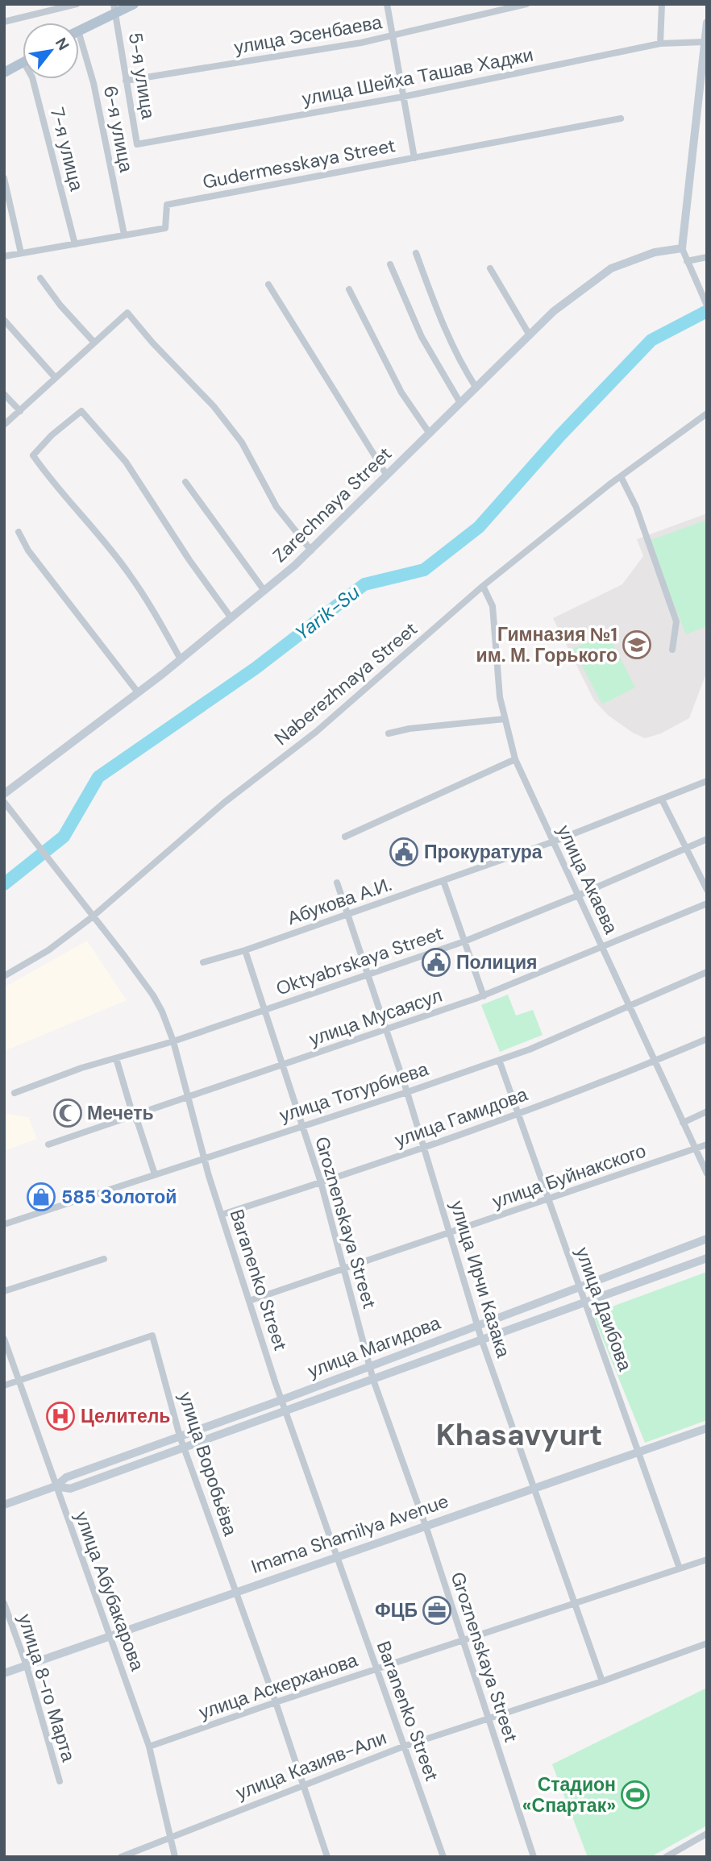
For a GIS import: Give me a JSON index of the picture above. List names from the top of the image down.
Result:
{
  "streets": {
    "main road": ["Zarechnaya Street", "улица Магидова", "Imama Shamilya Avenue"],
    "street": [
      "улица Эсенбаева",
      "5-я улица",
      "улица Шейха Ташав Хаджи",
      "6-я улица",
      "7-я улица",
      "Gudermesskaya Street",
      "Naberezhnaya Street",
      "улица Акаева",
      "Абукова А.И.",
      "Oktyabrskaya Street",
      "улица Мусаясул",
      "улица Тотурбиева",
      "улица Гамидова",
      "улица Буйнакского",
      "Groznenskaya Street",
      "улица Ирчи Казака",
      "Baranenko Street",
      "улица Даибова",
      "улица Воробьёва",
      "улица Абубакарова",
      "улица Аскерханова",
      "улица 8-го Марта",
      "улица Казияв-Али"
    ]
  },
  "crossings": [
    ["улица Эсенбаева", "5-я улица"],
    ["5-я улица", "улица Шейха Ташав Хаджи"],
    ["6-я улица", "Gudermesskaya Street"],
    ["7-я улица", "Gudermesskaya Street"],
    ["Naberezhnaya Street", "улица Акаева"],
    ["Naberezhnaya Street", "Baranenko Street"],
    ["улица Акаева", "Абукова А.И."],
    ["улица Акаева", "Oktyabrskaya Street"],
    ["улица Акаева", "улица Мусаясул"],
    ["улица Акаева", "улица Тотурбиева"],
    ["улица Акаева", "улица Гамидова"],
    ["улица Акаева", "улица Буйнакского"],
    ["Абукова А.И.", "Groznenskaya Street"],
    ["Абукова А.И.", "улица Ирчи Казака"],
    ["Oktyabrskaya Street", "Groznenskaya Street"],
    ["Oktyabrskaya Street", "улица Ирчи Казака"],
    ["Oktyabrskaya Street", "Baranenko Street"],
    ["улица Мусаясул", "Groznenskaya Street"],
    ["улица Мусаясул", "улица Ирчи Казака"],
    ["улица Мусаясул", "Baranenko Street"],
    ["улица Тотурбиева", "Groznenskaya Street"],
    ["улица Тотурбиева", "улица Ирчи Казака"],
    ["улица Тотурбиева", "Baranenko Street"],
    ["улица Тотурбиева", "улица Даибова"],
    ["улица Гамидова", "Groznenskaya Street"],
    ["улица Гамидова", "улица Ирчи Казака"],
    ["улица Гамидова", "Baranenko Street"],
    ["улица Гамидова", "улица Даибова"],
    ["улица Буйнакского", "Groznenskaya Street"],
    ["улица Буйнакского", "улица Ирчи Казака"],
    ["улица Буйнакского", "Baranenko Street"],
    ["улица Буйнакского", "улица Даибова"],
    ["Groznenskaya Street", "улица Магидова"],
    ["Groznenskaya Street", "Imama Shamilya Avenue"],
    ["Groznenskaya Street", "улица Аскерханова"],
    ["Groznenskaya Street", "улица Казияв-Али"],
    ["улица Ирчи Казака", "улица Магидова"],
    ["улица Ирчи Казака", "Imama Shamilya Avenue"],
    ["улица Ирчи Казака", "улица Аскерханова"],
    ["улица Ирчи Казака", "улица Казияв-Али"],
    ["Baranenko Street", "улица Магидова"],
    ["Baranenko Street", "Imama Shamilya Avenue"],
    ["Baranenko Street", "улица Аскерханова"],
    ["Baranenko Street", "улица Казияв-Али"],
    ["улица Даибова", "улица Магидова"],
    ["улица Даибова", "Imama Shamilya Avenue"],
    ["улица Даибова", "улица Аскерханова"],
    ["улица Магидова", "улица Воробьёва"],
    ["улица Магидова", "улица Абубакарова"],
    ["улица Воробьёва", "Imama Shamilya Avenue"],
    ["улица Воробьёва", "улица Абубакарова"],
    ["улица Воробьёва", "улица Аскерханова"],
    ["улица Воробьёва", "улица Казияв-Али"],
    ["Imama Shamilya Avenue", "улица Абубакарова"],
    ["Imama Shamilya Avenue", "улица 8-го Марта"],
    ["улица Абубакарова", "улица Аскерханова"],
    ["улица Абубакарова", "улица Казияв-Али"]
  ],
  "districts": ["Khasavyurt"],
  "water": ["Yarik-Su"],
  "places": {
    "school or university": ["Гимназия №1 им. М. Горького"],
    "public building": ["Прокуратура", "Полиция"],
    "mosque": ["Мечеть"],
    "shop": ["585 Золотой"],
    "hospital": ["Целитель"],
    "office": ["ФЦБ"],
    "sports": ["Стадион «Спартак»"]
  },
  "north": "top right"
}
